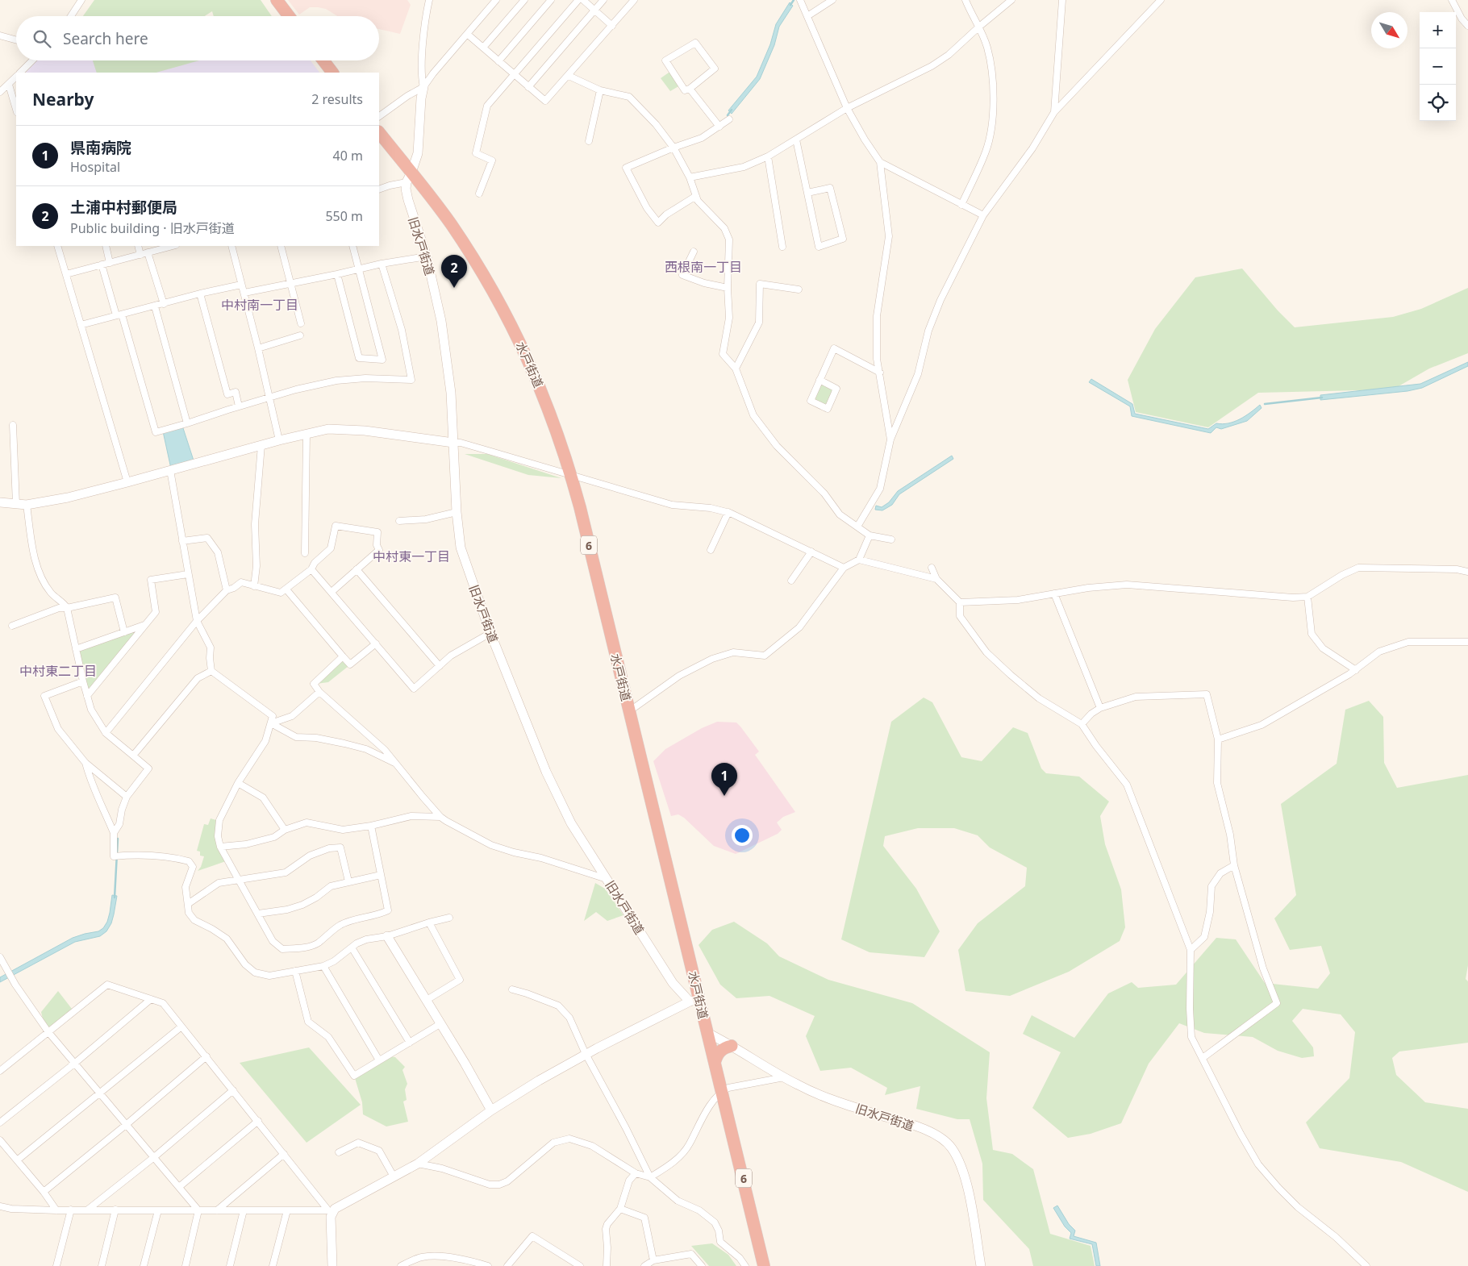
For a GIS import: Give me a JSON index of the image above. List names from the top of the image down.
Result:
{
  "streets": {
    "highway": ["水戸街道", "6"],
    "street": ["旧水戸街道"]
  },
  "crossings": [
    ["旧水戸街道", "水戸街道"]
  ],
  "districts": [
    "西根南一丁目",
    "中村南一丁目",
    "中村東一丁目",
    "中村東二丁目"
  ],
  "north": "bottom right",
  "page": {
    "map_buttons": ["+", "−"],
    "search": "Search here",
    "heading": ["Nearby", "2 results"],
    "list": [
      {
        "mark": "1",
        "name": "県南病院",
        "note": "Hospital",
        "value": "40 m"
      },
      {
        "mark": "2",
        "name": "土浦中村郵便局",
        "note": "Public building · 旧水戸街道",
        "value": "550 m"
      }
    ],
    "pins": ["2", "1"]
  }
}
